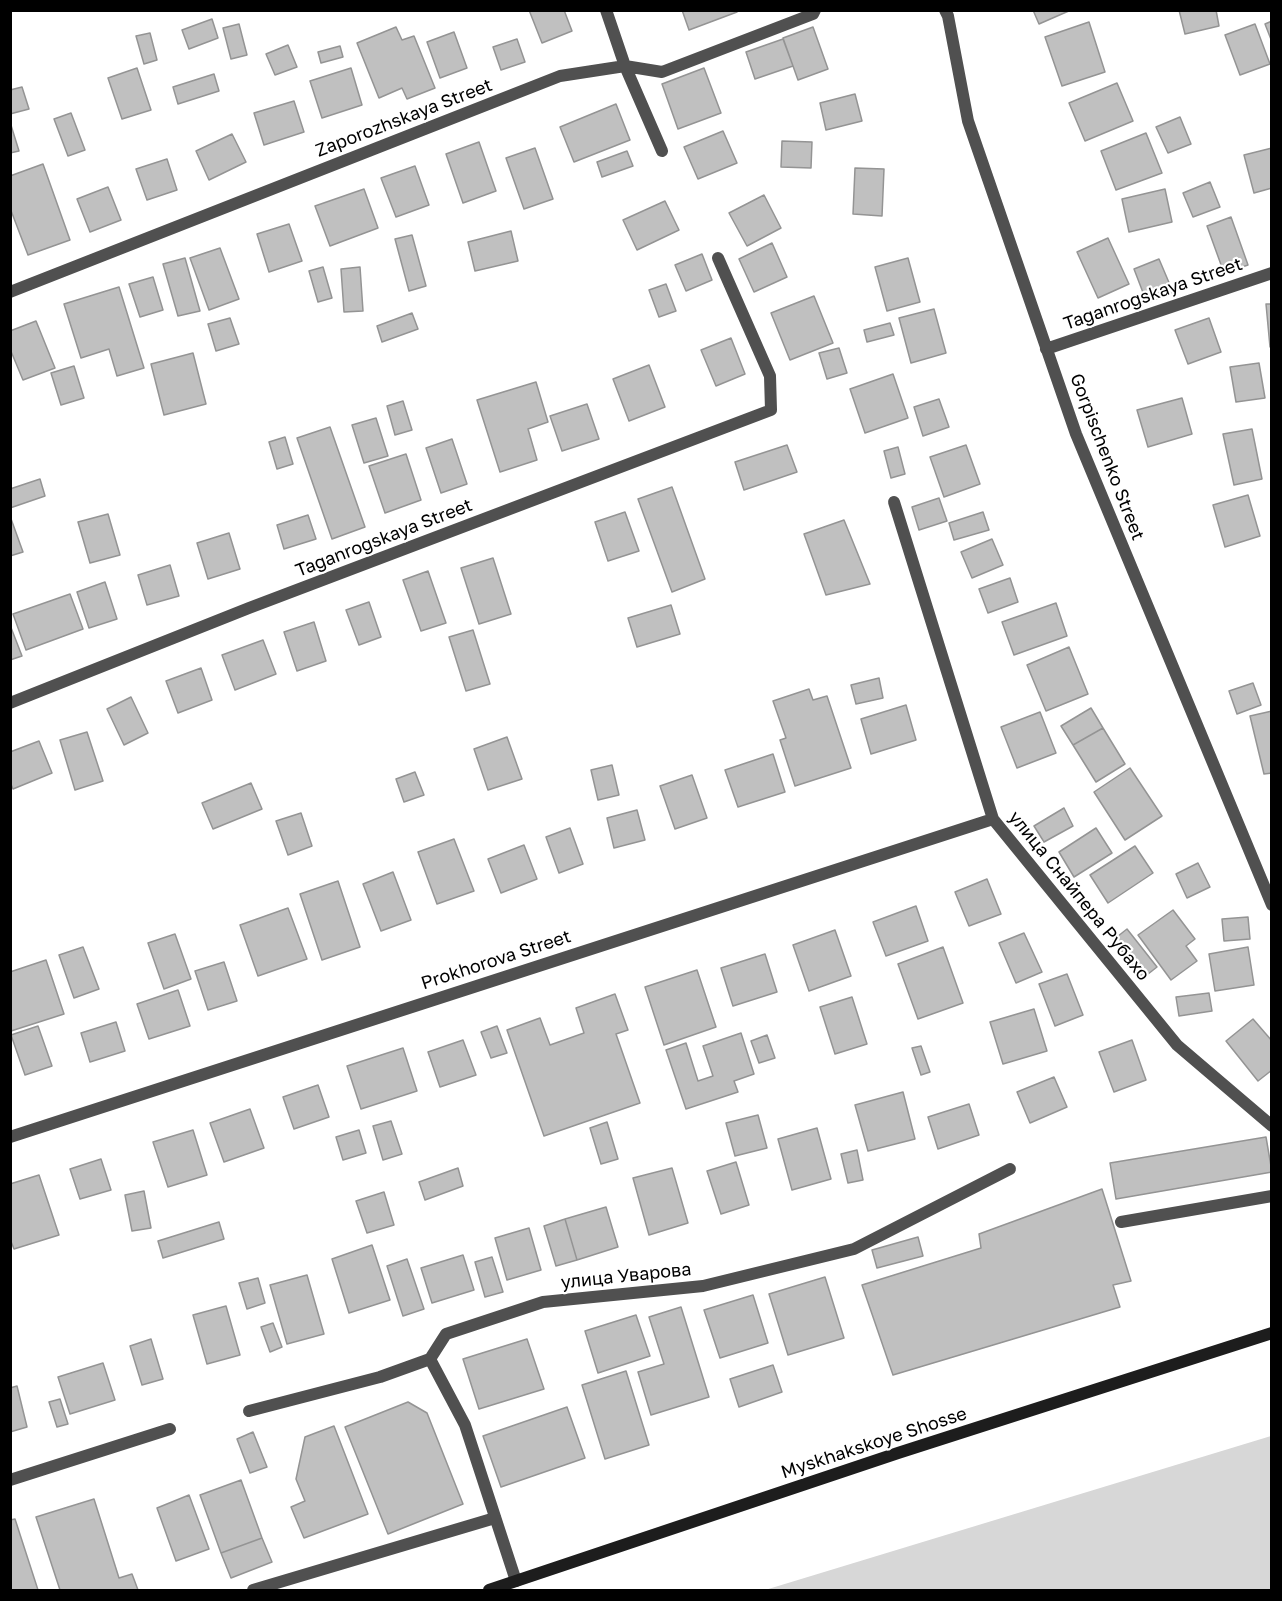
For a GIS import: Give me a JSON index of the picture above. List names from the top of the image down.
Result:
{
  "streets": {
    "street": [
      "Zaporozhskaya Street",
      "Taganrogskaya Street",
      "Gorpischenko Street",
      "улица Снайпера Рубахо",
      "Prokhorova Street",
      "улица Уварова",
      "Myskhakskoye Shosse"
    ]
  },
  "crossings": [
    ["Taganrogskaya Street", "Gorpischenko Street"],
    ["улица Снайпера Рубахо", "Prokhorova Street"]
  ]
}
